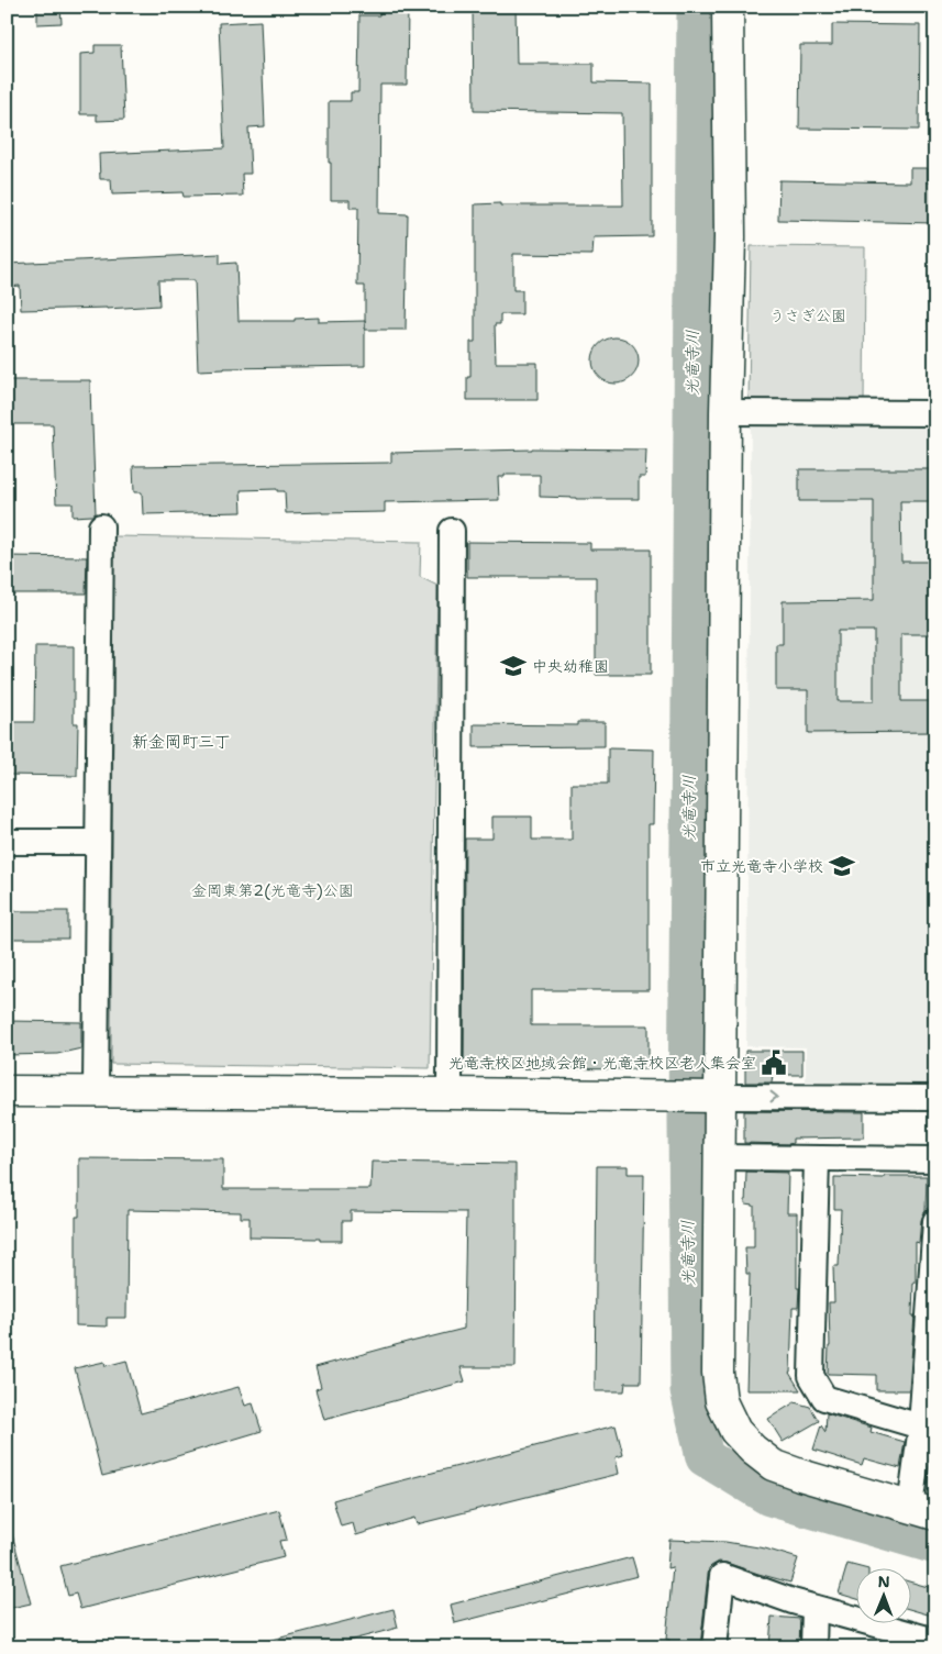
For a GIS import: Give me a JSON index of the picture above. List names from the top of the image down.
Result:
{
  "districts": ["新金岡町三丁"],
  "water": ["光竜寺川"],
  "parks": ["うさぎ公園", "金岡東第2(光竜寺)公園"],
  "places": {
    "school or university": ["中央幼稚園", "市立光竜寺小学校"],
    "public building": ["光竜寺校区地域会館・光竜寺校区老人集会室"]
  },
  "north": "top"
}
